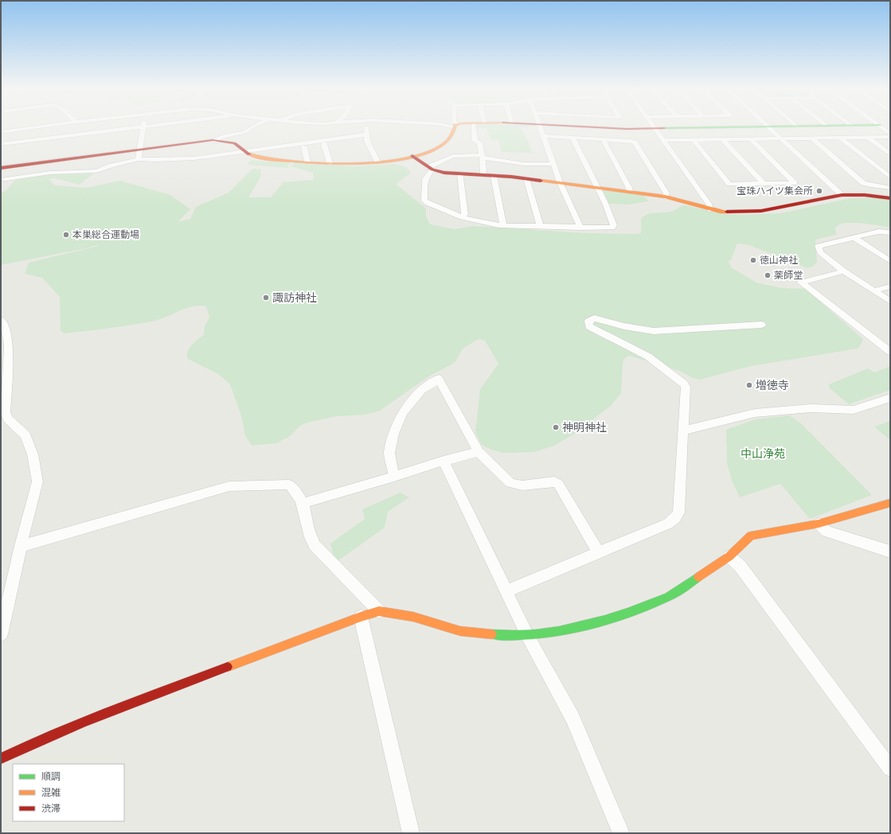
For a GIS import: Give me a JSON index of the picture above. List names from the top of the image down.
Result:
{
  "parks": ["中山浄苑"],
  "places": [
    "宝珠ハイツ集会所",
    "本巣総合運動場",
    "徳山神社",
    "薬師堂",
    "諏訪神社",
    "増徳寺",
    "神明神社"
  ],
  "legend": ["順調", "混雑", "渋滞"]
}
